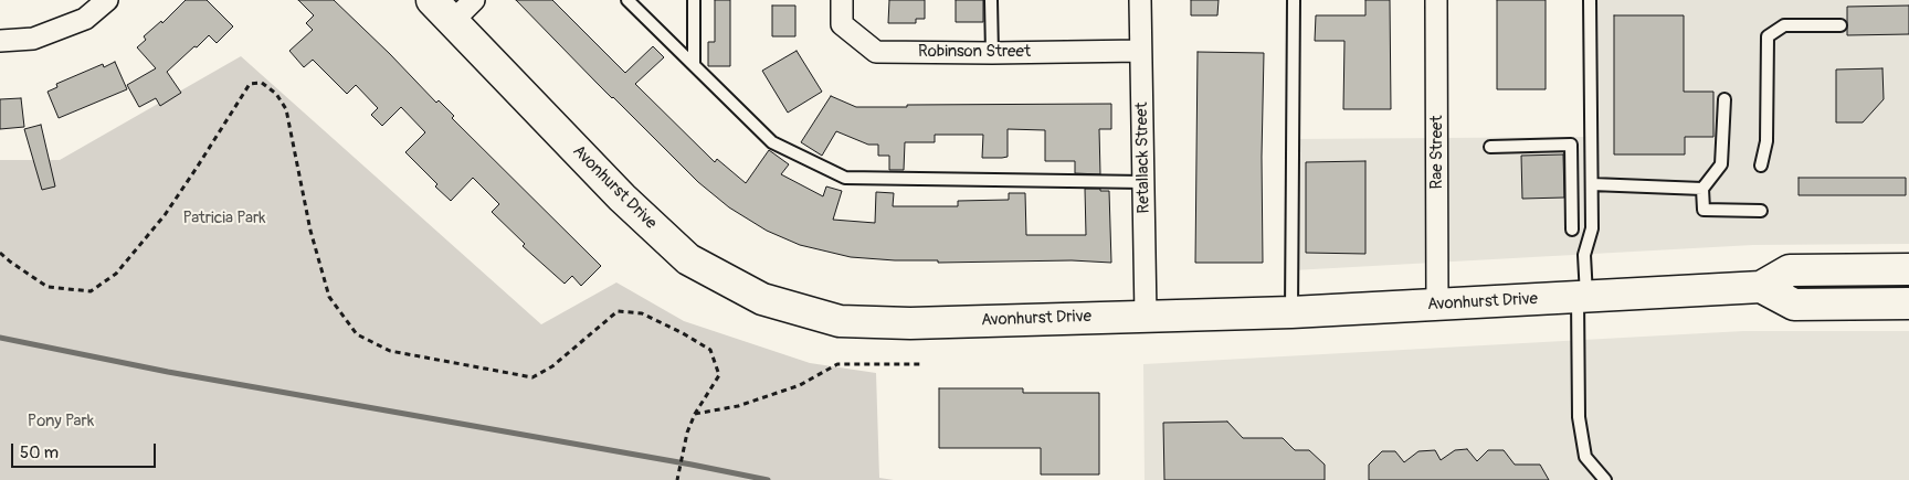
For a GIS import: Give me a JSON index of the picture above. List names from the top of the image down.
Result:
{
  "streets": {
    "street": [
      "Robinson Street",
      "Rae Street",
      "Retallack Street",
      "Avonhurst Drive"
    ]
  },
  "crossings": [
    ["Robinson Street", "Retallack Street"],
    ["Rae Street", "Avonhurst Drive"],
    ["Retallack Street", "Avonhurst Drive"]
  ],
  "parks": ["Patricia Park", "Pony Park"],
  "scale_bar": "50 m"
}
